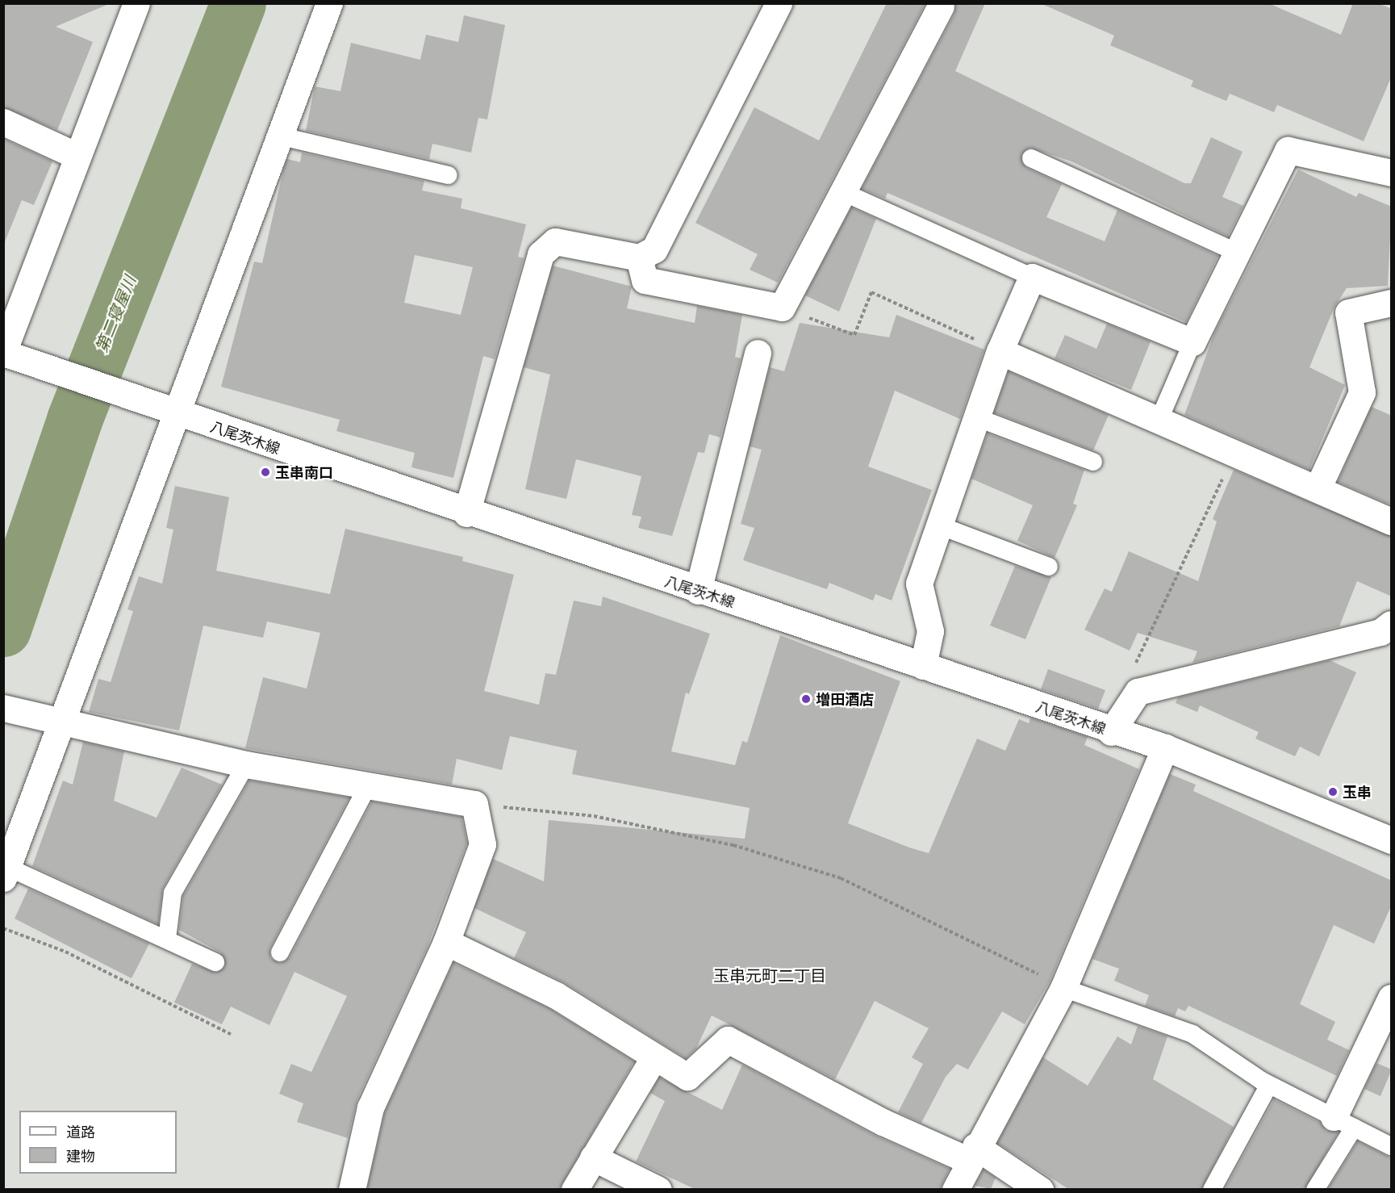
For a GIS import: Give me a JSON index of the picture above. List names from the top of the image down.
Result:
{
  "streets": {
    "street": ["八尾茨木線"]
  },
  "districts": ["玉串元町二丁目"],
  "water": ["第二寝屋川"],
  "places": ["玉串南口", "増田酒店", "玉串"],
  "legend": ["道路", "建物"]
}
